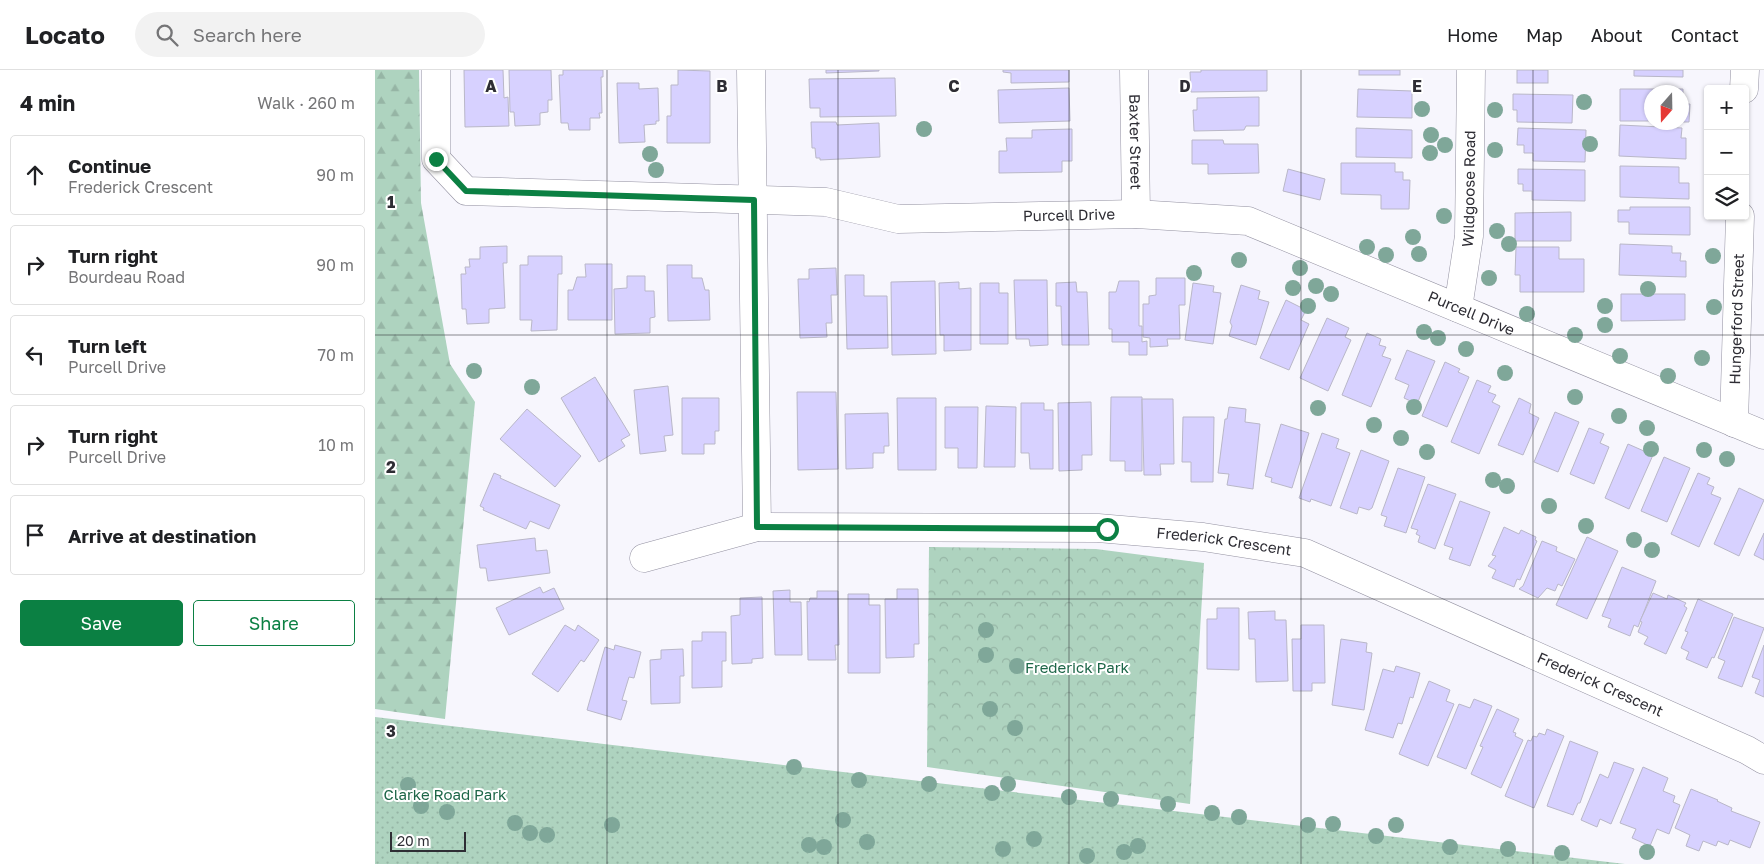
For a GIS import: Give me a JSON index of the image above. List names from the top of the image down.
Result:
{
  "streets": {
    "street": [
      "Baxter Street",
      "Wildgoose Road",
      "Purcell Drive",
      "Hungerford Street",
      "Frederick Crescent"
    ]
  },
  "crossings": [
    ["Baxter Street", "Purcell Drive"],
    ["Wildgoose Road", "Purcell Drive"],
    ["Purcell Drive", "Hungerford Street"]
  ],
  "parks": ["Frederick Park", "Clarke Road Park"],
  "scale_bar": "20 m",
  "north": "bottom",
  "page": {
    "header": "Locato",
    "search": "Search here",
    "nav": [
      "Home",
      "Map",
      "About",
      "Contact"
    ],
    "heading": ["4 min", "Walk · 260 m"],
    "map_buttons": ["+", "−"],
    "list": [
      ["Continue", "Frederick Crescent", "90 m"],
      ["Turn right", "Bourdeau Road", "90 m"],
      ["Turn left", "Purcell Drive", "70 m"],
      ["Turn right", "Purcell Drive", "10 m"],
      "Arrive at destination"
    ],
    "buttons": ["Save", "Share"],
    "scale": "20 m"
  },
  "grid": {
    "columns": [
      "A",
      "B",
      "C",
      "D",
      "E"
    ],
    "rows": ["1", "2", "3"]
  }
}
